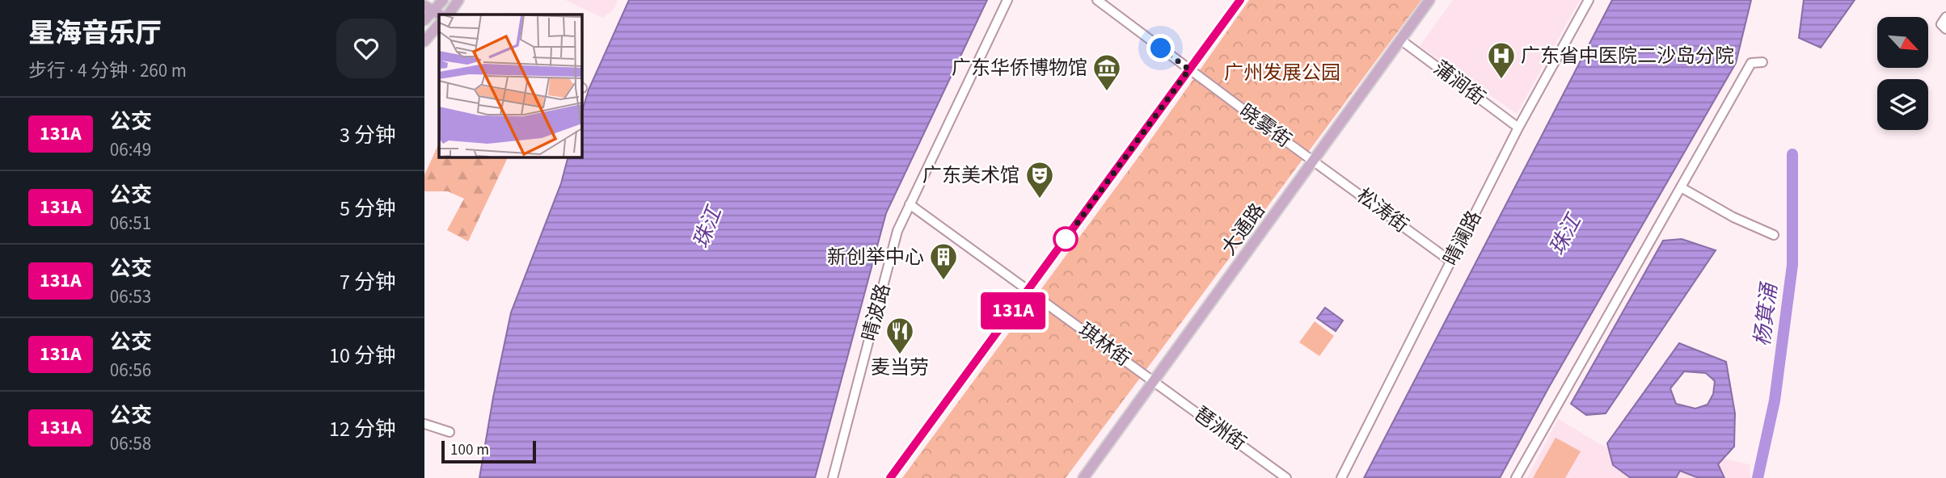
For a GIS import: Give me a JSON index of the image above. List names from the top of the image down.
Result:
{
  "streets": {
    "main road": ["大通路"],
    "street": [
      "蒲涧街",
      "晓雾街",
      "松涛街",
      "晴澜路",
      "晴波路",
      "琪林街",
      "琶洲街"
    ]
  },
  "crossings": [
    ["蒲涧街", "大通路"],
    ["蒲涧街", "晴澜路"],
    ["晓雾街", "松涛街"],
    ["晓雾街", "大通路"],
    ["松涛街", "大通路"],
    ["松涛街", "晴澜路"],
    ["大通路", "琪林街"],
    ["大通路", "琶洲街"],
    ["晴波路", "琪林街"],
    ["琪林街", "琶洲街"]
  ],
  "water": ["珠江", "杨箕涌"],
  "parks": ["广州发展公园"],
  "places": {
    "hospital": ["广东省中医院二沙岛分院"],
    "museum": ["广东华侨博物馆"],
    "theatre": ["广东美术馆"],
    "building": ["新创举中心"],
    "restaurant": ["麦当劳"]
  },
  "lines": ["bus line 131A"],
  "scale_bar": "100 m",
  "north": "bottom right",
  "page": {
    "heading": ["星海音乐厅", "步行 · 4 分钟 · 260 m"],
    "on_map": "131A",
    "list": [
      {
        "mark": "131A",
        "name": "公交",
        "note": "06:49",
        "value": "3 分钟"
      },
      {
        "mark": "131A",
        "name": "公交",
        "note": "06:51",
        "value": "5 分钟"
      },
      {
        "mark": "131A",
        "name": "公交",
        "note": "06:53",
        "value": "7 分钟"
      },
      {
        "mark": "131A",
        "name": "公交",
        "note": "06:56",
        "value": "10 分钟"
      },
      {
        "mark": "131A",
        "name": "公交",
        "note": "06:58",
        "value": "12 分钟"
      }
    ],
    "scale": "100 m"
  }
}
